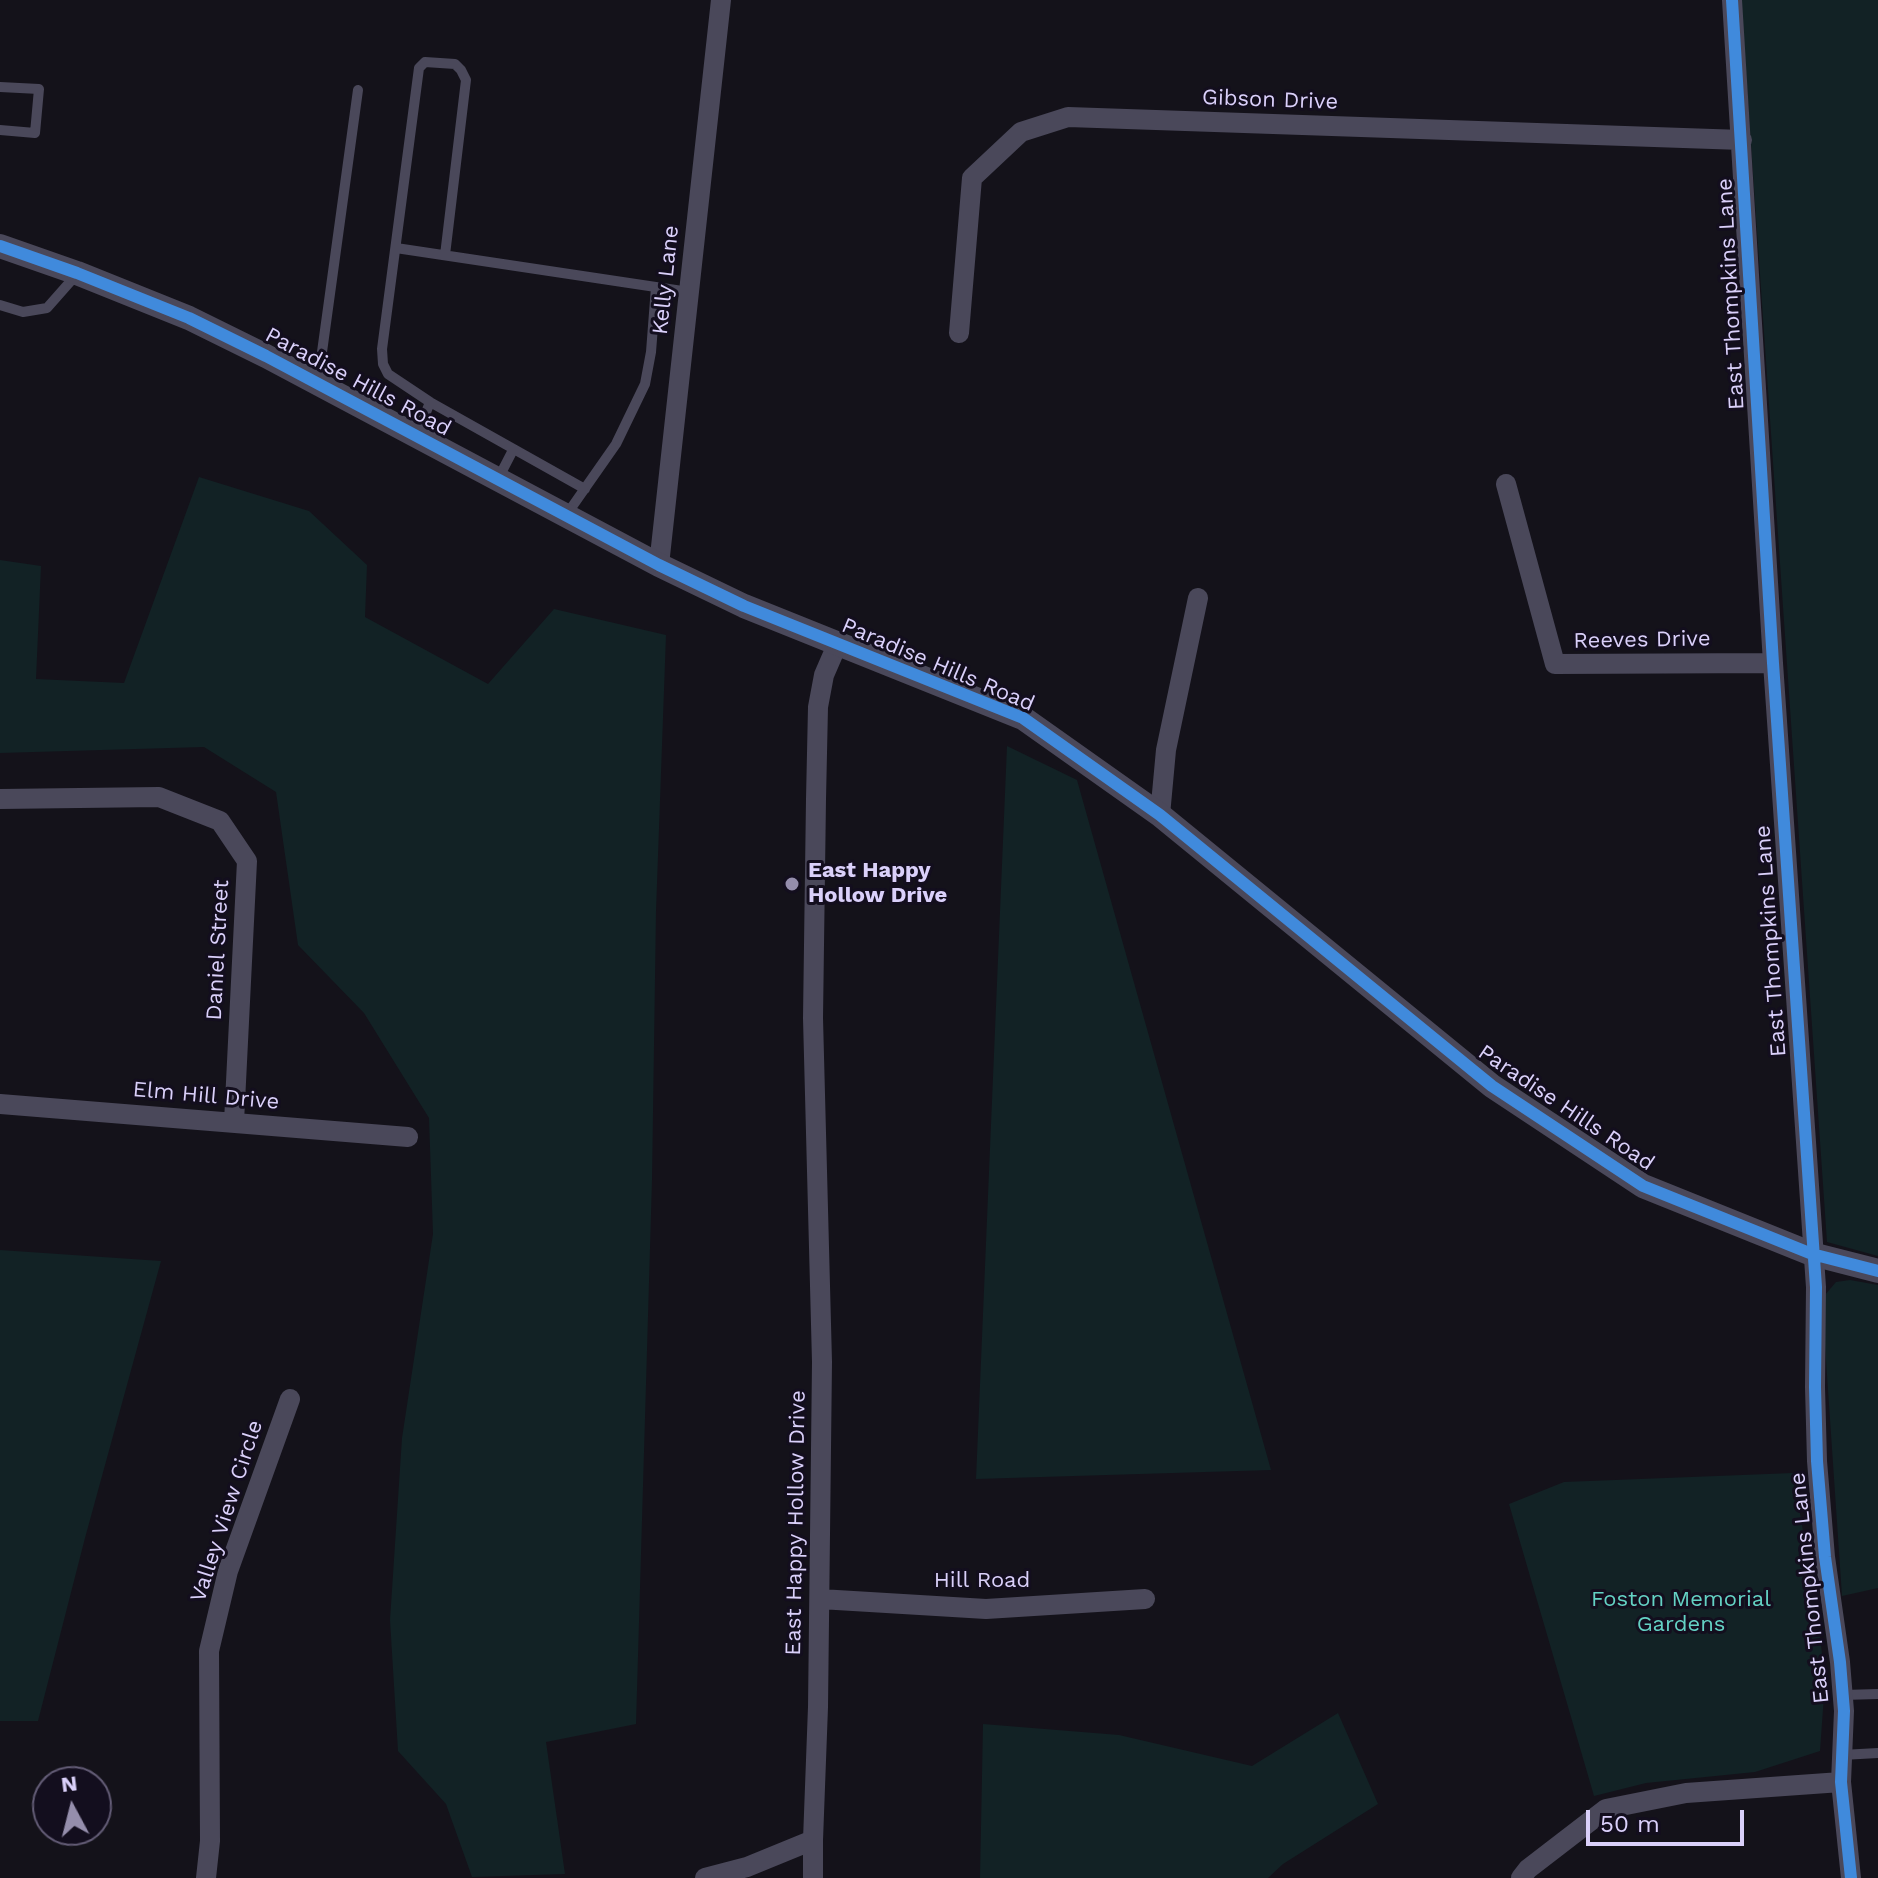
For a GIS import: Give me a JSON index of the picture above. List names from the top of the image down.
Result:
{
  "streets": {
    "street": [
      "Gibson Drive",
      "Kelly Lane",
      "East Thompkins Lane",
      "Paradise Hills Road",
      "Reeves Drive",
      "Daniel Street",
      "Elm Hill Drive",
      "Valley View Circle",
      "East Happy Hollow Drive",
      "Hill Road"
    ]
  },
  "crossings": [
    ["Gibson Drive", "East Thompkins Lane"],
    ["Kelly Lane", "Paradise Hills Road"],
    ["East Thompkins Lane", "Paradise Hills Road"],
    ["East Thompkins Lane", "Reeves Drive"],
    ["Paradise Hills Road", "East Happy Hollow Drive"],
    ["Daniel Street", "Elm Hill Drive"],
    ["East Happy Hollow Drive", "Hill Road"]
  ],
  "parks": ["Foston Memorial Gardens"],
  "places": ["East Happy Hollow Drive"],
  "scale_bar": "50 m",
  "north": "top"
}
